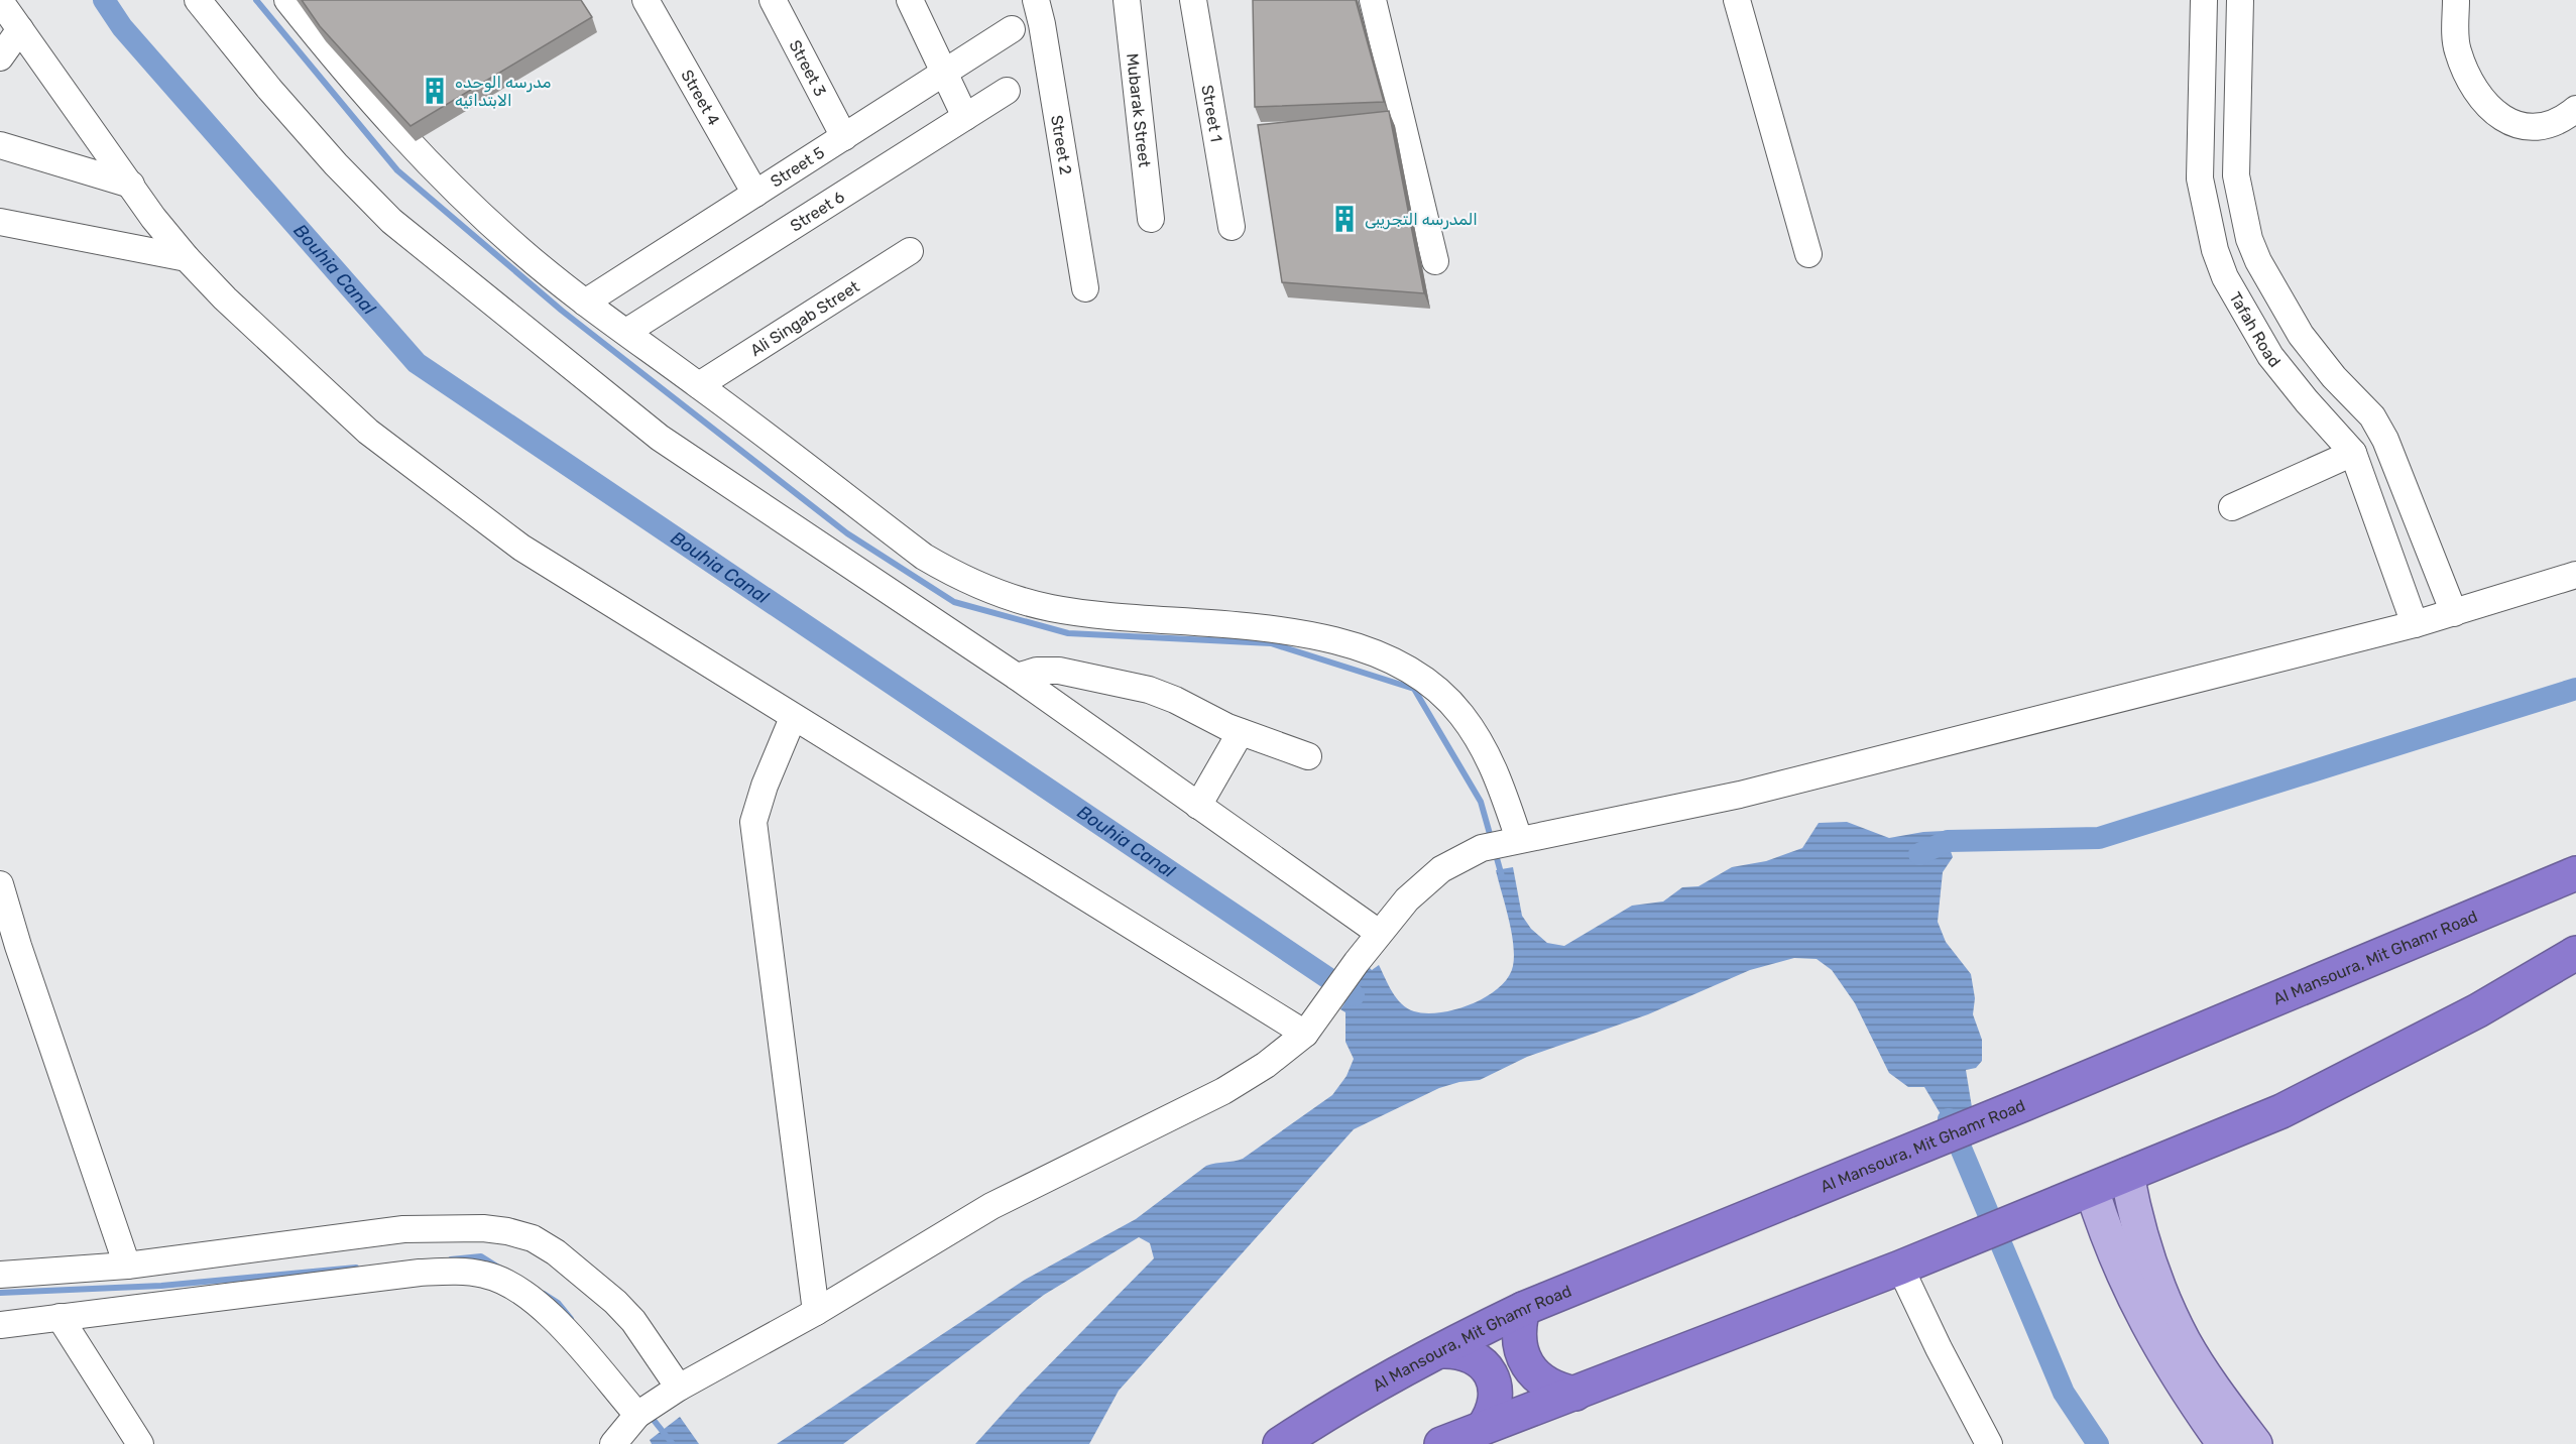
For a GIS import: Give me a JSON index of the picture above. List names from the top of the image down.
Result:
{
  "streets": {
    "highway": ["Al Mansoura, Mit Ghamr Road"],
    "street": [
      "Street 3",
      "Street 4",
      "Mubarak Street",
      "Street 1",
      "Street 2",
      "Street 5",
      "Street 6",
      "Ali Singab Street",
      "Tafah Road"
    ]
  },
  "crossings": [
    ["Street 3", "Street 5"],
    ["Street 4", "Street 5"]
  ],
  "water": ["Bouhia Canal"],
  "places": {
    "building": ["مدرسه الوحده الابتدائيه", "المدرسه التجريبى"]
  }
}
